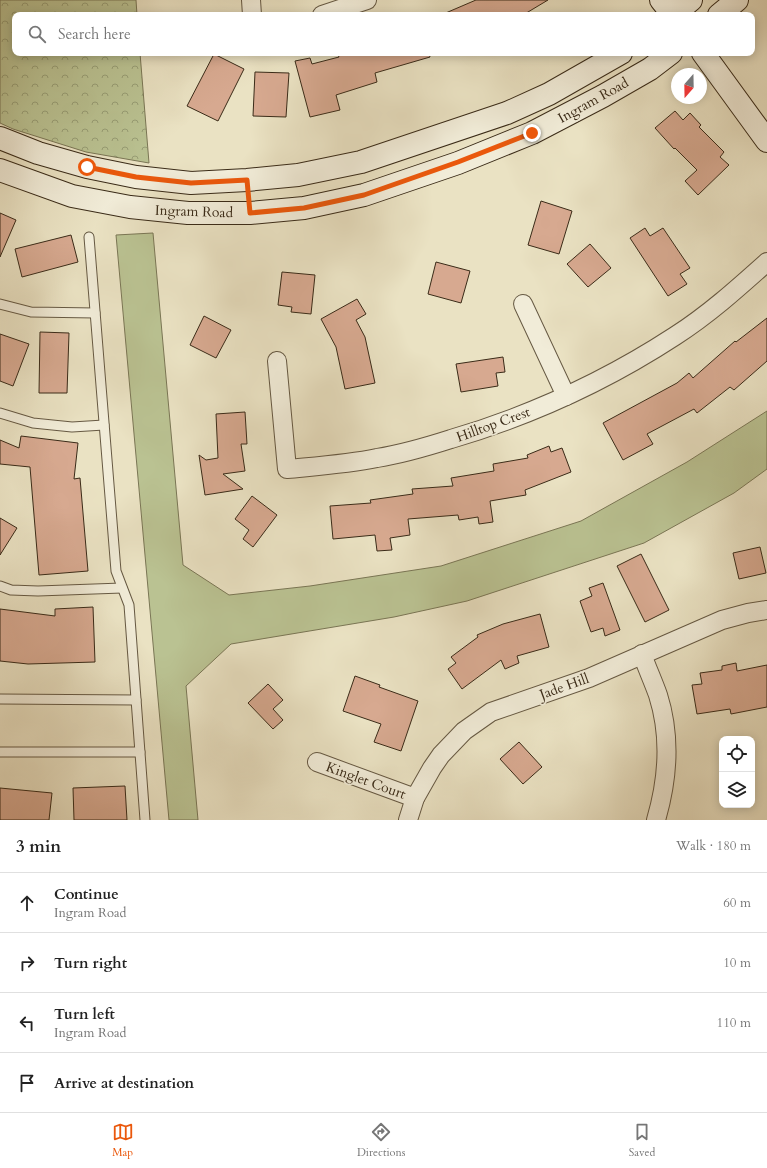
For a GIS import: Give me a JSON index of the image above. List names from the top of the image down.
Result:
{
  "streets": {
    "street": [
      "Ingram Road",
      "Hilltop Crest",
      "Jade Hill",
      "Kinglet Court"
    ]
  },
  "crossings": [
    ["Jade Hill", "Kinglet Court"]
  ],
  "north": "bottom",
  "page": {
    "search": "Search here",
    "heading": ["3 min", "Walk · 180 m"],
    "list": [
      ["Continue", "Ingram Road", "60 m"],
      ["Turn right", "10 m"],
      ["Turn left", "Ingram Road", "110 m"],
      "Arrive at destination"
    ],
    "nav": ["Map", "Directions", "Saved"]
  }
}
